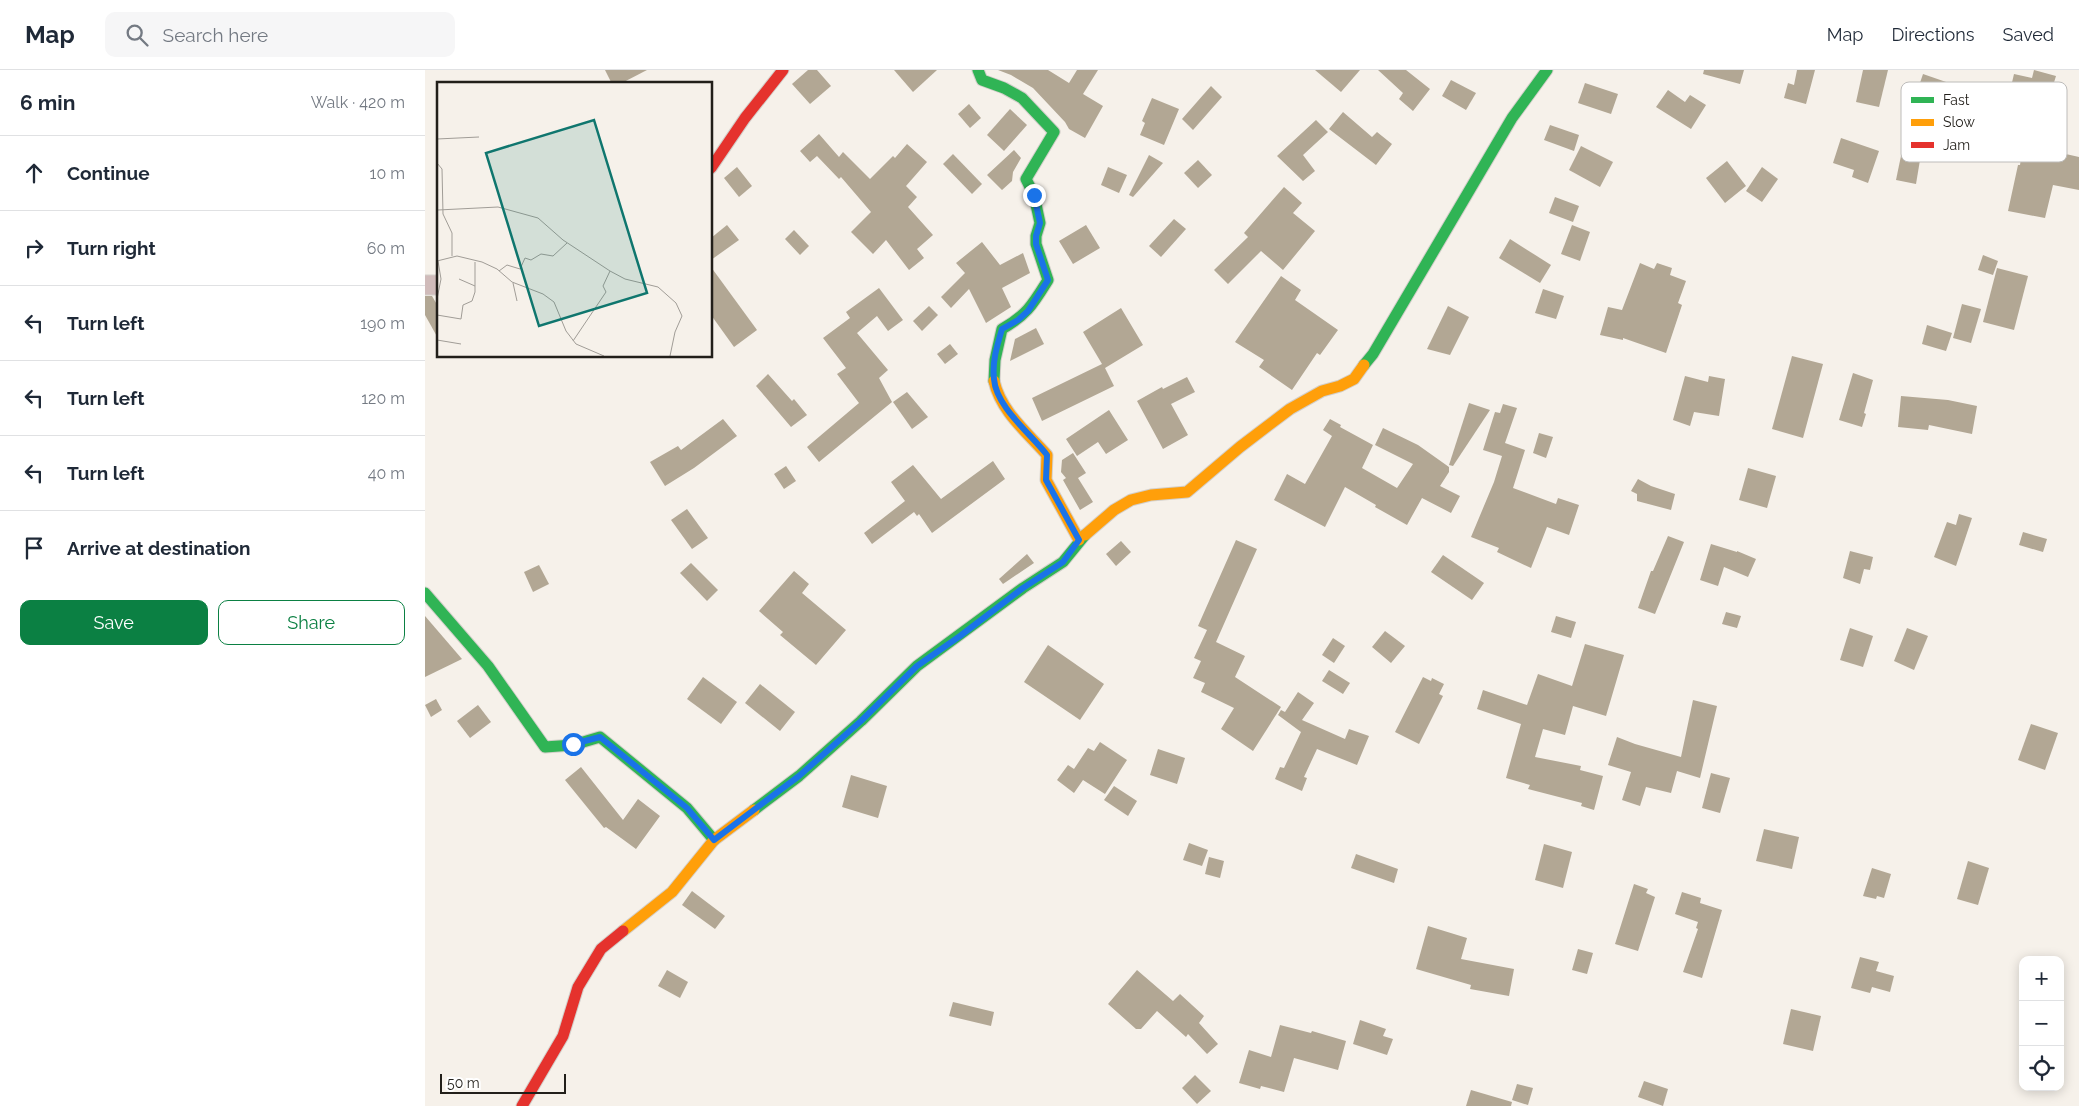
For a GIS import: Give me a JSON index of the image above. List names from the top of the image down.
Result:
{
  "legend": ["Fast", "Slow", "Jam"],
  "scale_bar": "50 m",
  "page": {
    "header": "Map",
    "search": "Search here",
    "nav": ["Map", "Directions", "Saved"],
    "heading": ["6 min", "Walk · 420 m"],
    "list": [
      ["Continue", "10 m"],
      ["Turn right", "60 m"],
      ["Turn left", "190 m"],
      ["Turn left", "120 m"],
      ["Turn left", "40 m"],
      "Arrive at destination"
    ],
    "buttons": ["Save", "Share"],
    "map_buttons": ["+", "−"],
    "scale": "50 m"
  }
}
